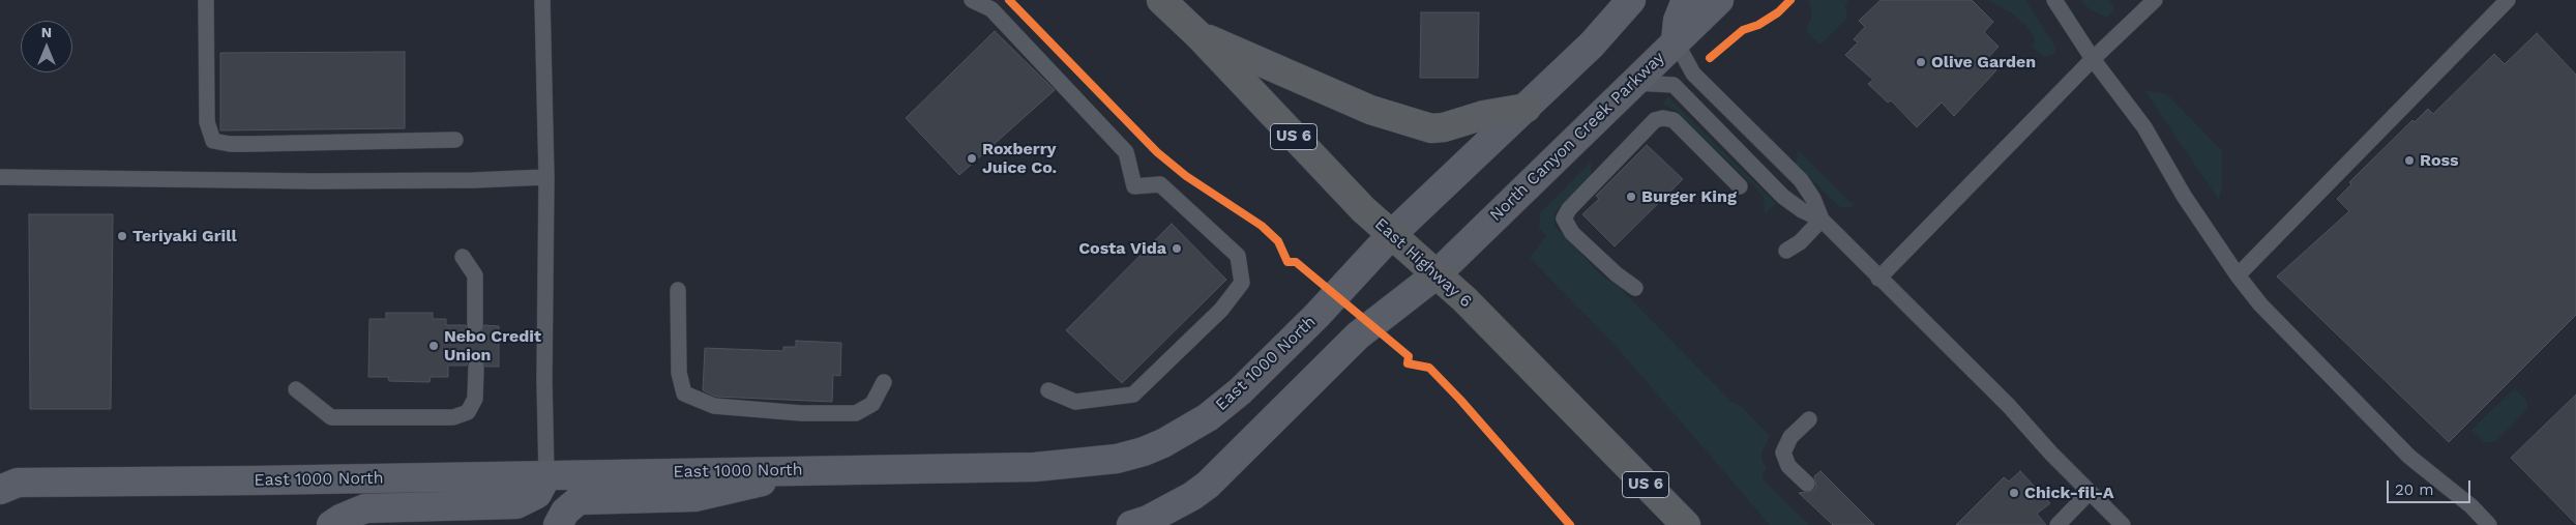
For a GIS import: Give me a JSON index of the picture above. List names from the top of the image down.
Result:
{
  "streets": {
    "highway": ["US 6", "East Highway 6"],
    "main road": ["North Canyon Creek Parkway", "East 1000 North"]
  },
  "crossings": [
    ["North Canyon Creek Parkway", "East Highway 6"],
    ["East Highway 6", "East 1000 North"]
  ],
  "places": [
    "Olive Garden",
    "Roxberry Juice Co.",
    "Ross",
    "Burger King",
    "Teriyaki Grill",
    "Costa Vida",
    "Nebo Credit Union",
    "Chick-fil-A"
  ],
  "scale_bar": "20 m",
  "north": "top"
}
